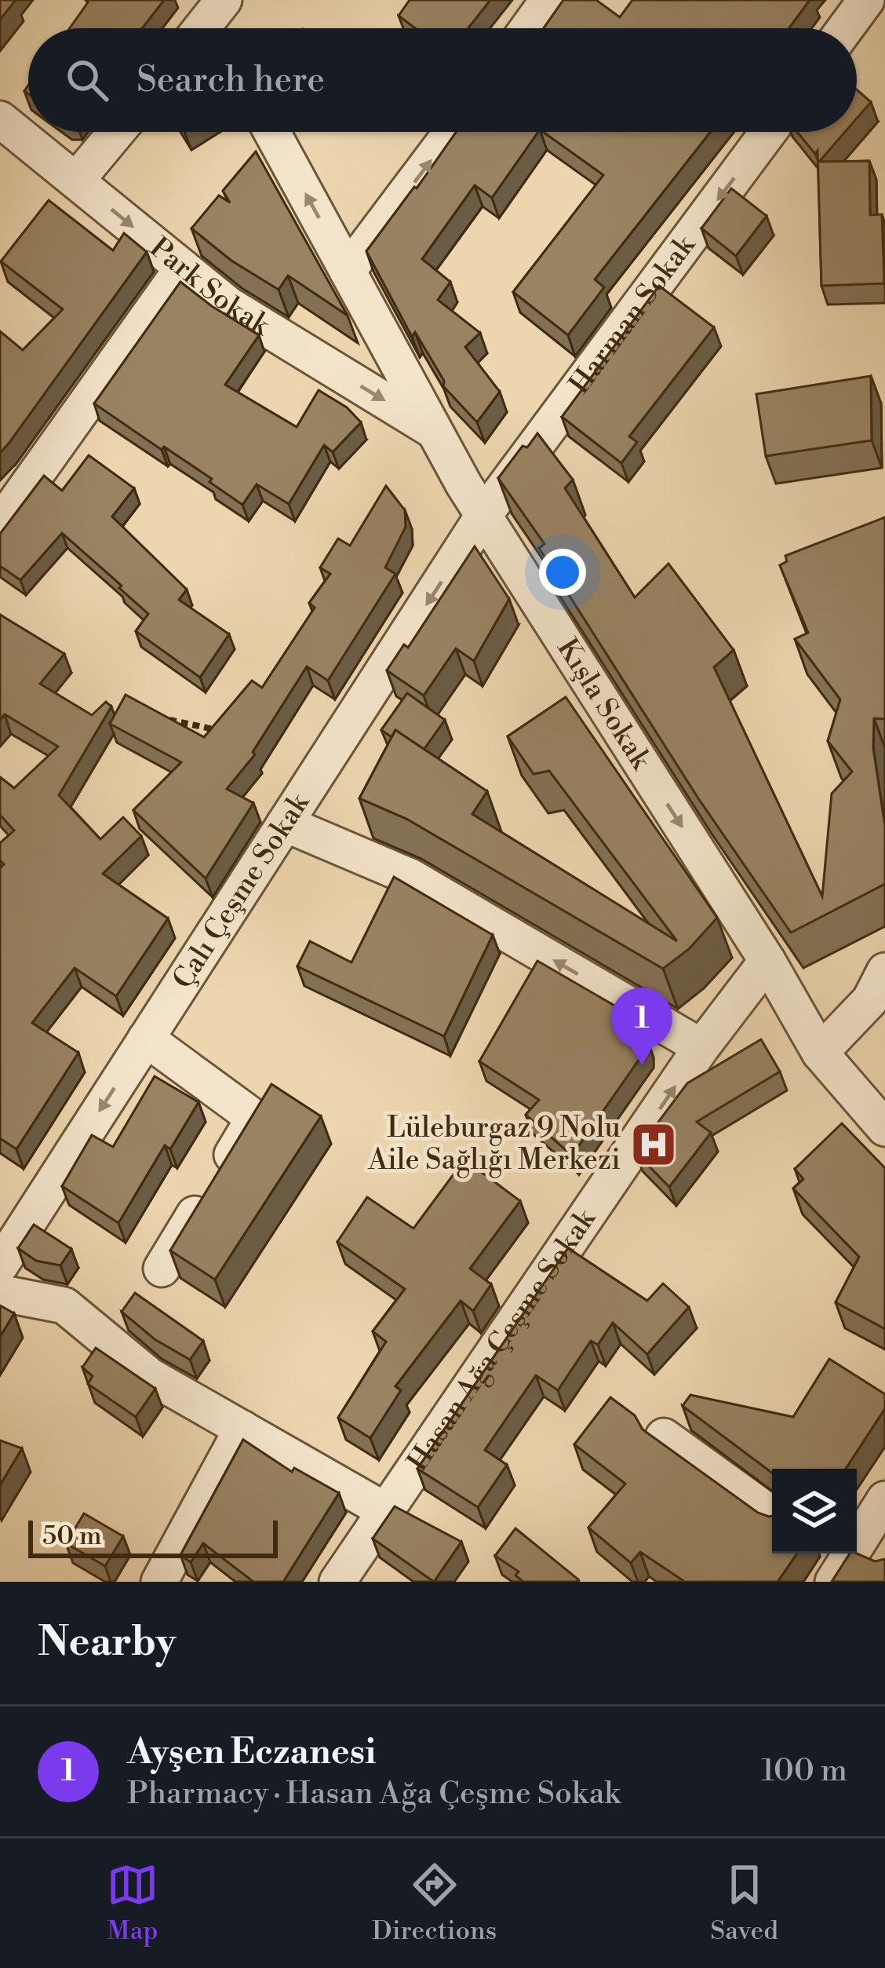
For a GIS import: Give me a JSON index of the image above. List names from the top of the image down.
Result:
{
  "streets": {
    "street": [
      "Park Sokak",
      "Harman Sokak",
      "Kışla Sokak",
      "Çalı Çeşme Sokak",
      "Hasan Ağa Çeşme Sokak"
    ]
  },
  "crossings": [
    ["Park Sokak", "Kışla Sokak"],
    ["Harman Sokak", "Kışla Sokak"],
    ["Harman Sokak", "Çalı Çeşme Sokak"],
    ["Kışla Sokak", "Çalı Çeşme Sokak"],
    ["Kışla Sokak", "Hasan Ağa Çeşme Sokak"]
  ],
  "one_way": ["Park Sokak", "Çalı Çeşme Sokak", "Hasan Ağa Çeşme Sokak"],
  "places": {
    "hospital": ["Lüleburgaz 9 Nolu Aile Sağlığı Merkezi"]
  },
  "scale_bar": "50 m",
  "page": {
    "search": "Search here",
    "pins": "1",
    "scale": "50 m",
    "heading": "Nearby",
    "list": [
      {
        "mark": "1",
        "name": "Ayşen Eczanesi",
        "note": "Pharmacy · Hasan Ağa Çeşme Sokak",
        "value": "100 m"
      }
    ],
    "nav": ["Map", "Directions", "Saved"]
  }
}
